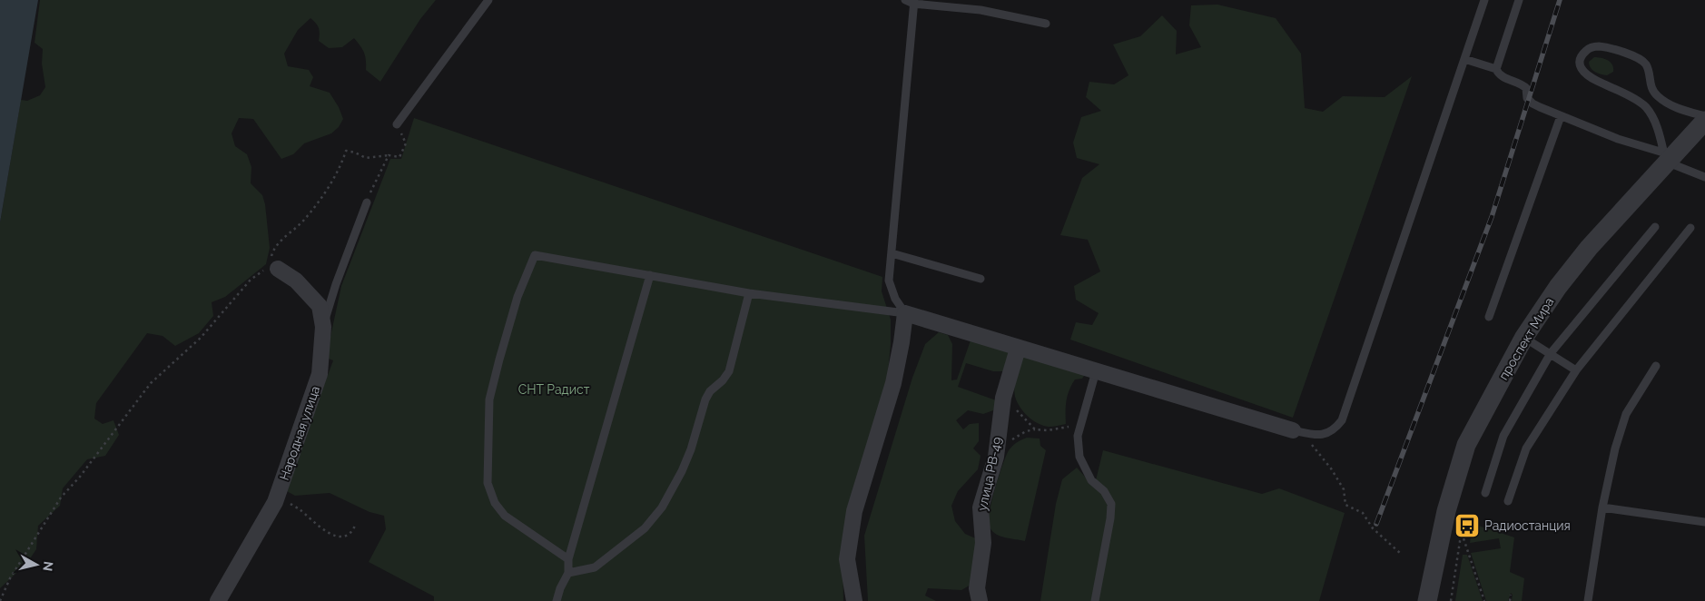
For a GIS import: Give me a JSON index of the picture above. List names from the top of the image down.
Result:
{
  "streets": {
    "street": ["проспект Мира", "Народная улица", "улица РВ-49"]
  },
  "parks": ["СНТ Радист"],
  "places": {
    "bus stop": ["Радиостанция"]
  },
  "north": "right"
}
